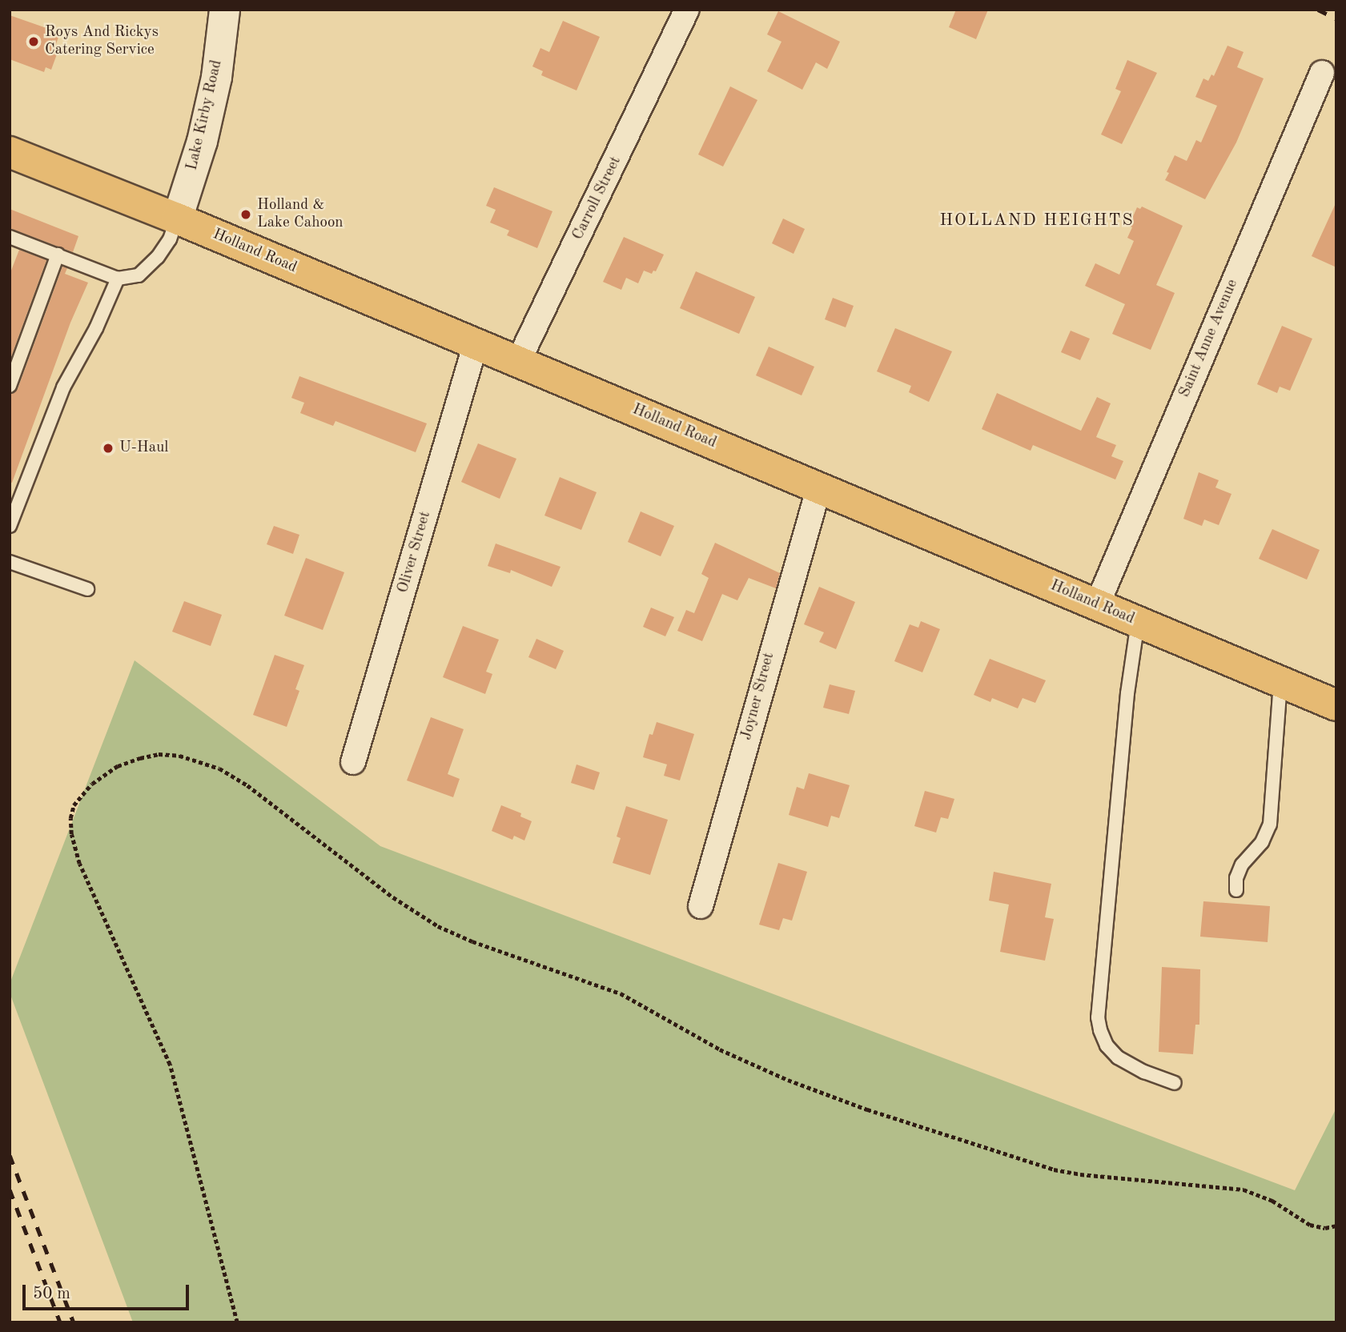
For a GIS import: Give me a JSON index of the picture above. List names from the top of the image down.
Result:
{
  "streets": {
    "main road": ["Holland Road"],
    "street": [
      "Lake Kirby Road",
      "Carroll Street",
      "Saint Anne Avenue",
      "Oliver Street",
      "Joyner Street"
    ]
  },
  "crossings": [
    ["Lake Kirby Road", "Holland Road"],
    ["Carroll Street", "Holland Road"],
    ["Holland Road", "Saint Anne Avenue"],
    ["Holland Road", "Oliver Street"],
    ["Holland Road", "Joyner Street"]
  ],
  "districts": ["HOLLAND HEIGHTS"],
  "places": ["Roys And Rickys Catering Service", "Holland & Lake Cahoon", "U-Haul"],
  "scale_bar": "50 m"
}
